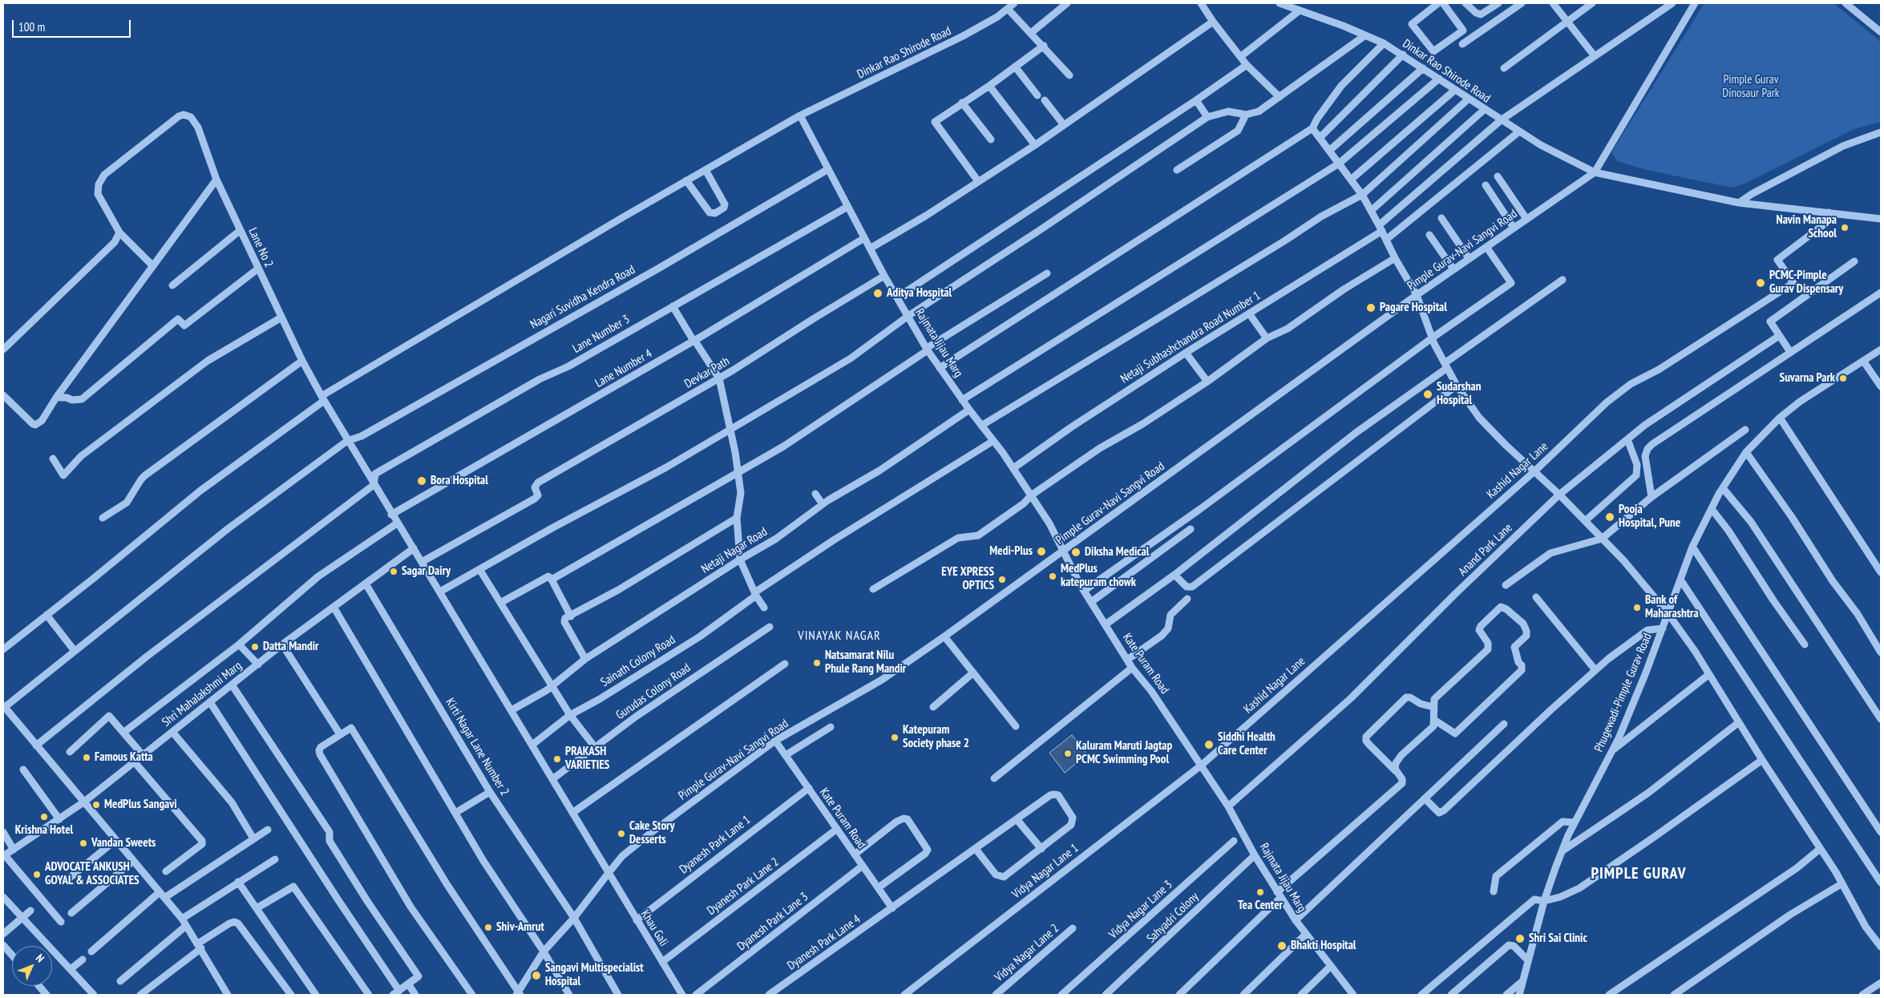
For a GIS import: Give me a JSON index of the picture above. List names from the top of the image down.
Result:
{
  "streets": {
    "street": [
      "Dinkar Rao Shirode Road",
      "Lane No 2",
      "Pimple Gurav-Navi Sangvi Road",
      "Nagari Suvidha Kendra Road",
      "Lane Number 3",
      "Netaji Subhashchandra Road Number 1",
      "Rajmata Jijau Marg",
      "Lane Number 4",
      "Devkar Path",
      "Kashid Nagar Lane",
      "Anand Park Lane",
      "Netaji Nagar Road",
      "Sainath Colony Road",
      "Kate Puram Road",
      "Gurudas Colony Road",
      "Phugewadi-Pimple Gurav Road",
      "Shri Mahalakshmi Marg",
      "Kirti Nagar Lane Number 2",
      "Dyanesh Park Lane 1",
      "Vidya Nagar Lane 1",
      "Dyanesh Park Lane 2",
      "Vidya Nagar Lane 3",
      "Sahyadri Colony",
      "Dyanesh Park Lane 3",
      "Khau Gali",
      "Dyanesh Park Lane 4",
      "Vidya Nagar Lane 2"
    ]
  },
  "crossings": [
    ["Dinkar Rao Shirode Road", "Lane No 2"],
    ["Dinkar Rao Shirode Road", "Pimple Gurav-Navi Sangvi Road"],
    ["Dinkar Rao Shirode Road", "Netaji Subhashchandra Road Number 1"],
    ["Dinkar Rao Shirode Road", "Rajmata Jijau Marg"],
    ["Dinkar Rao Shirode Road", "Kashid Nagar Lane"],
    ["Lane No 2", "Nagari Suvidha Kendra Road"],
    ["Lane No 2", "Lane Number 3"],
    ["Lane No 2", "Lane Number 4"],
    ["Lane No 2", "Devkar Path"],
    ["Lane No 2", "Shri Mahalakshmi Marg"],
    ["Lane No 2", "Khau Gali"],
    ["Pimple Gurav-Navi Sangvi Road", "Rajmata Jijau Marg"],
    ["Pimple Gurav-Navi Sangvi Road", "Kate Puram Road"],
    ["Pimple Gurav-Navi Sangvi Road", "Kirti Nagar Lane Number 2"],
    ["Pimple Gurav-Navi Sangvi Road", "Khau Gali"],
    ["Nagari Suvidha Kendra Road", "Rajmata Jijau Marg"],
    ["Lane Number 3", "Rajmata Jijau Marg"],
    ["Netaji Subhashchandra Road Number 1", "Rajmata Jijau Marg"],
    ["Rajmata Jijau Marg", "Lane Number 4"],
    ["Rajmata Jijau Marg", "Devkar Path"],
    ["Rajmata Jijau Marg", "Kashid Nagar Lane"],
    ["Rajmata Jijau Marg", "Anand Park Lane"],
    ["Rajmata Jijau Marg", "Netaji Nagar Road"],
    ["Rajmata Jijau Marg", "Sainath Colony Road"],
    ["Rajmata Jijau Marg", "Kate Puram Road"],
    ["Rajmata Jijau Marg", "Vidya Nagar Lane 1"],
    ["Rajmata Jijau Marg", "Sahyadri Colony"],
    ["Kashid Nagar Lane", "Kate Puram Road"],
    ["Kashid Nagar Lane", "Vidya Nagar Lane 1"],
    ["Netaji Nagar Road", "Khau Gali"],
    ["Sainath Colony Road", "Khau Gali"],
    ["Kate Puram Road", "Dyanesh Park Lane 1"],
    ["Kate Puram Road", "Vidya Nagar Lane 1"],
    ["Kate Puram Road", "Dyanesh Park Lane 2"],
    ["Kate Puram Road", "Dyanesh Park Lane 3"],
    ["Kate Puram Road", "Dyanesh Park Lane 4"],
    ["Gurudas Colony Road", "Khau Gali"],
    ["Shri Mahalakshmi Marg", "Kirti Nagar Lane Number 2"],
    ["Dyanesh Park Lane 1", "Khau Gali"],
    ["Dyanesh Park Lane 2", "Khau Gali"]
  ],
  "districts": ["VINAYAK NAGAR", "PIMPLE GURAV"],
  "parks": ["Pimple Gurav Dinosaur Park"],
  "places": [
    "Navin Manapa School",
    "PCMC-Pimple Gurav Dispensary",
    "Aditya Hospital",
    "Pagare Hospital",
    "Suvarna Park",
    "Sudarshan Hospital",
    "Bora Hospital",
    "Pooja Hospital, Pune",
    "Medi-Plus",
    "Diksha Medical",
    "Sagar Dairy",
    "MedPlus katepuram chowk",
    "EYE XPRESS OPTICS",
    "Bank of Maharashtra",
    "Datta Mandir",
    "Natsamarat Nilu Phule Rang Mandir",
    "Katepuram Society phase 2",
    "Siddhi Health Care Center",
    "Kaluram Maruti Jagtap PCMC Swimming Pool",
    "Famous Katta",
    "PRAKASH VARIETIES",
    "MedPlus Sangavi",
    "Krishna Hotel",
    "Cake Story Desserts",
    "Vandan Sweets",
    "ADVOCATE ANKUSH GOYAL & ASSOCIATES",
    "Tea Center",
    "Shiv-Amrut",
    "Shri Sai Clinic",
    "Bhakti Hospital",
    "Sangavi Multispecialist Hospital"
  ],
  "scale_bar": "100 m",
  "north": "top right"
}
